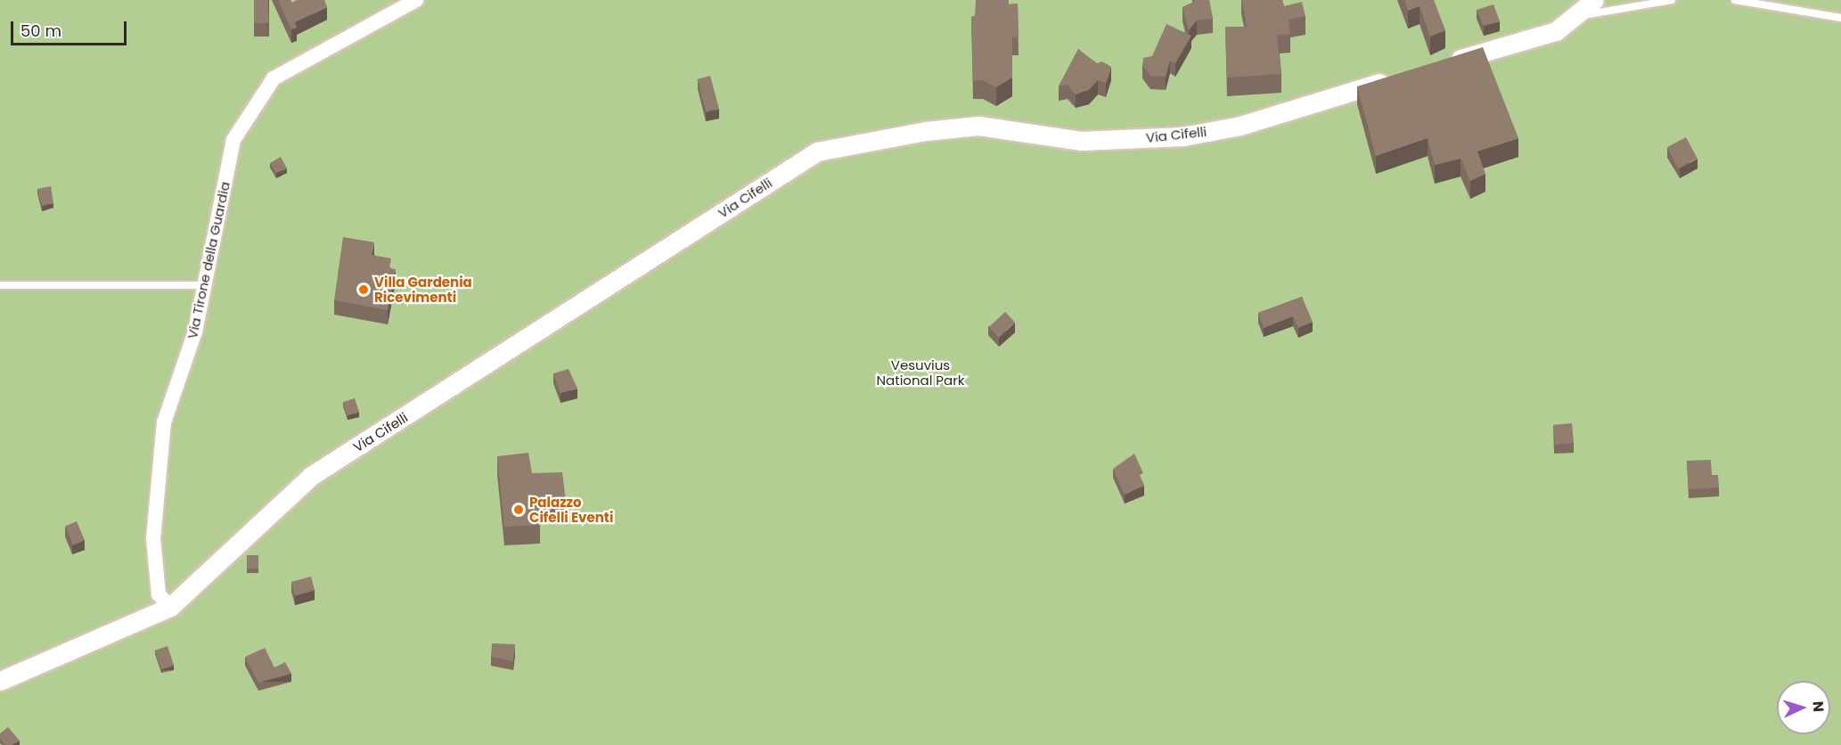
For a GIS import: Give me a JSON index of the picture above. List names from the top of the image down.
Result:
{
  "streets": {
    "street": ["Via Cifelli", "Via Tirone della Guardia"]
  },
  "crossings": [
    ["Via Cifelli", "Via Tirone della Guardia"]
  ],
  "parks": ["Vesuvius National Park"],
  "places": ["Villa Gardenia Ricevimenti", "Palazzo Cifelli Eventi"],
  "scale_bar": "50 m",
  "north": "right"
}
